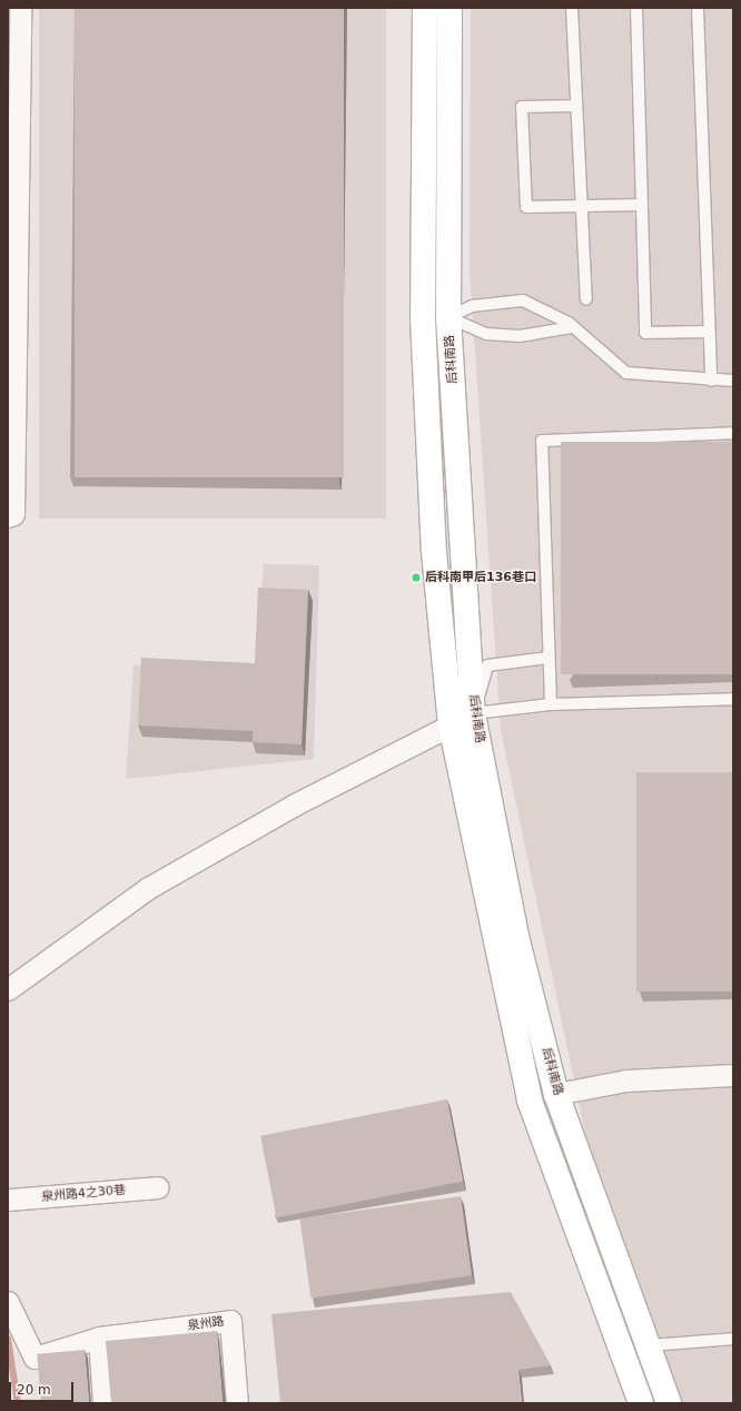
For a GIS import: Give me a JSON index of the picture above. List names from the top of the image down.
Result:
{
  "streets": {
    "street": ["后科南路", "泉州路4之30巷", "泉州路"]
  },
  "places": ["后科南甲后136巷口"],
  "scale_bar": "20 m"
}
